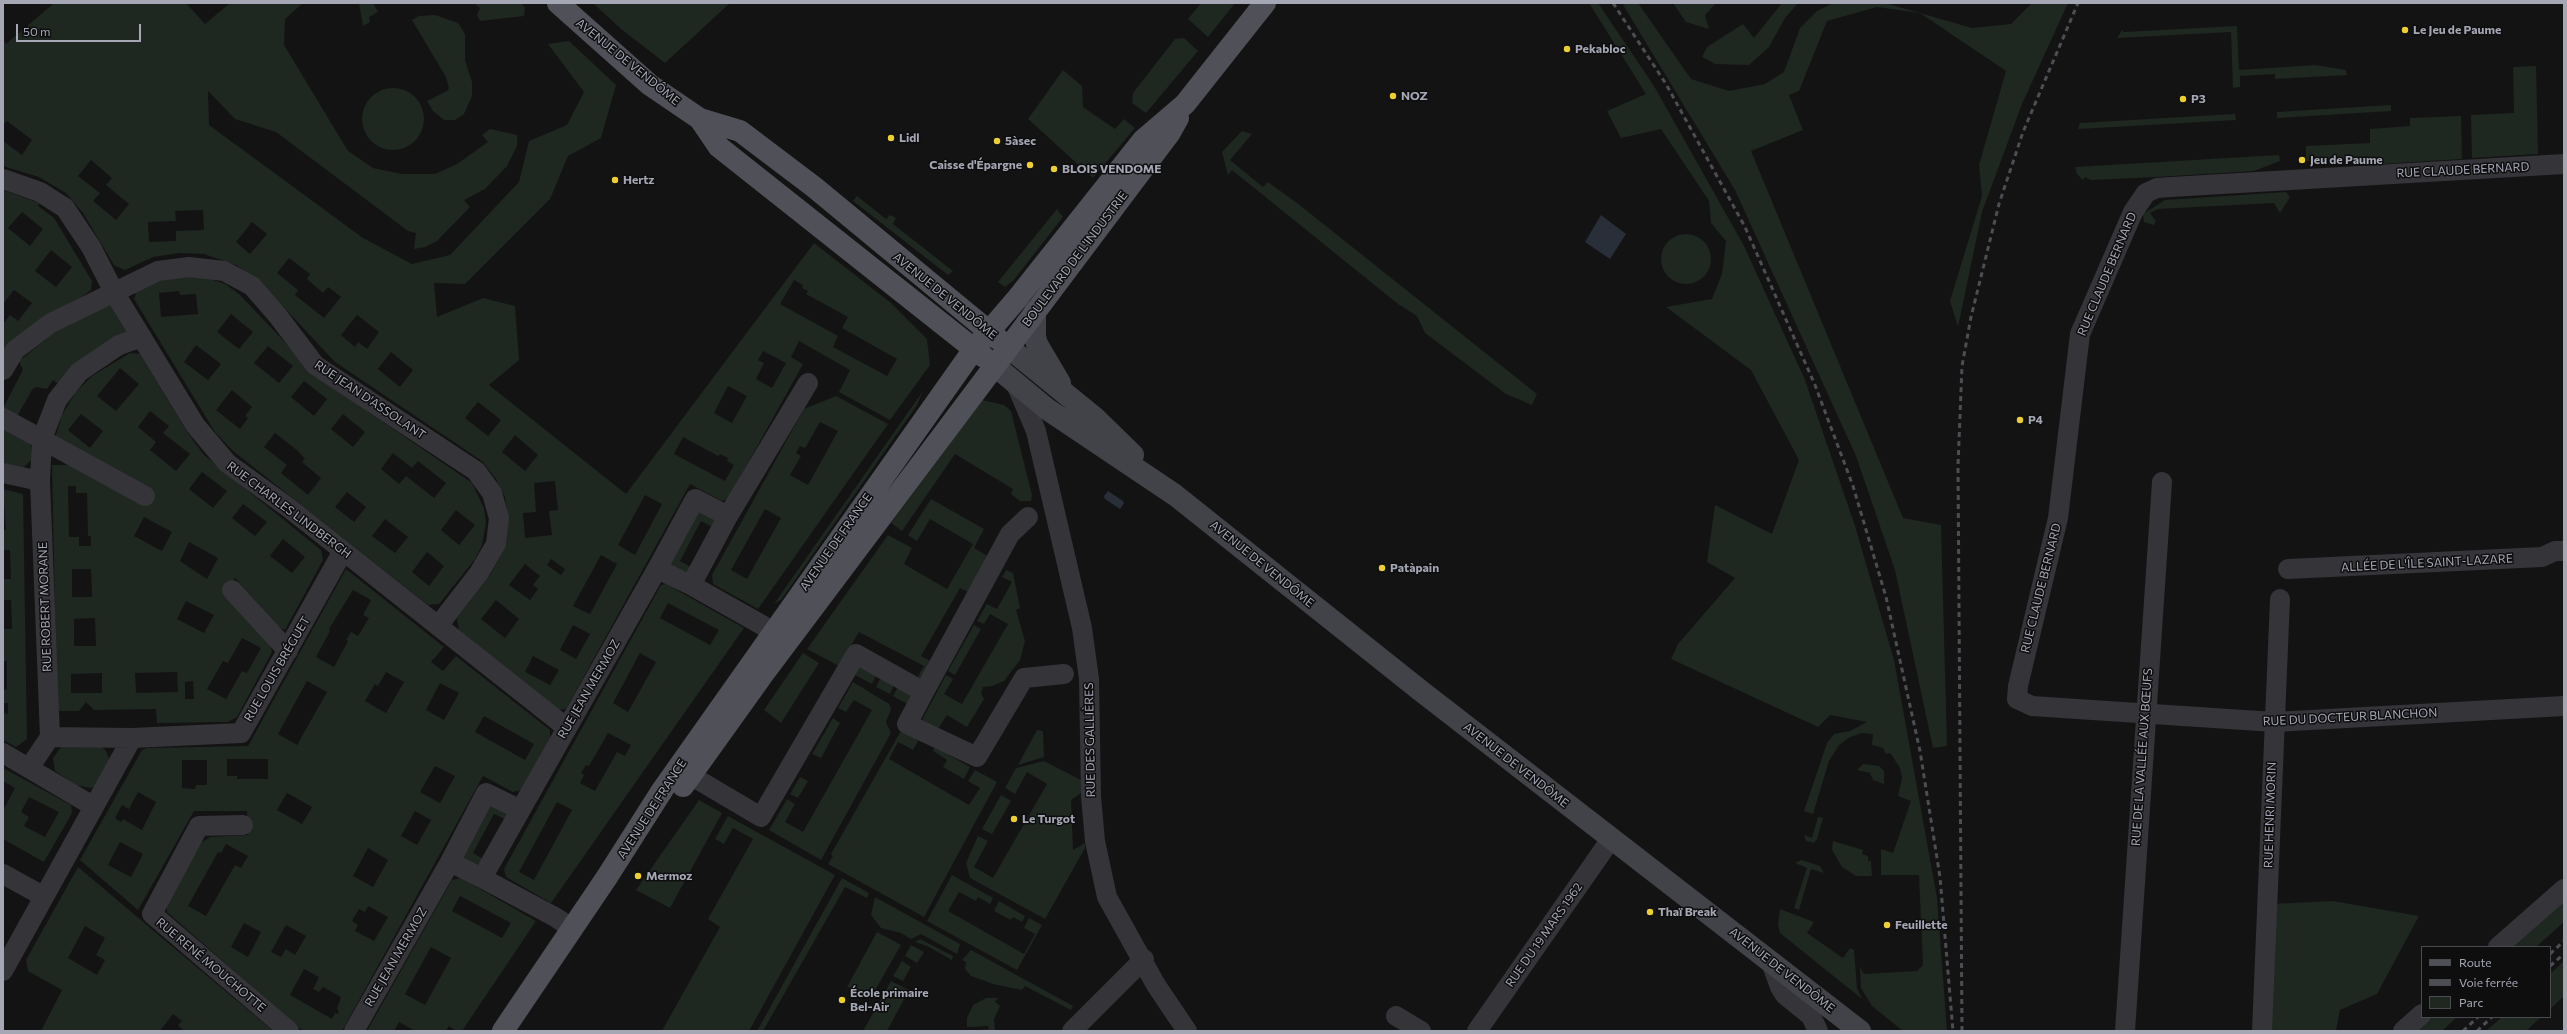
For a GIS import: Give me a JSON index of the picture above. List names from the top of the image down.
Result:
{
  "streets": {
    "main road": ["AVENUE DE VENDÔME", "BOULEVARD DE L'INDUSTRIE", "AVENUE DE FRANCE"],
    "street": [
      "RUE CLAUDE BERNARD",
      "RUE JEAN D'ASSOLANT",
      "RUE CHARLES LINDBERGH",
      "ALLÉE DE L'ÎLE SAINT-LAZARE",
      "RUE ROBERT MORANE",
      "RUE LOUIS BRÉGUET",
      "RUE JEAN MERMOZ",
      "RUE DU DOCTEUR BLANCHON",
      "RUE DES GALLIÈRES",
      "RUE DE LA VALLÉE AUX BŒUFS",
      "RUE HENRI MORIN",
      "RUE DU 19 MARS 1962",
      "RUE RENÉ MOUCHOTTE"
    ]
  },
  "crossings": [
    ["AVENUE DE VENDÔME", "BOULEVARD DE L'INDUSTRIE"],
    ["AVENUE DE VENDÔME", "AVENUE DE FRANCE"],
    ["AVENUE DE VENDÔME", "RUE DES GALLIÈRES"],
    ["AVENUE DE VENDÔME", "RUE DU 19 MARS 1962"],
    ["RUE CLAUDE BERNARD", "RUE DU DOCTEUR BLANCHON"],
    ["BOULEVARD DE L'INDUSTRIE", "AVENUE DE FRANCE"],
    ["RUE JEAN D'ASSOLANT", "RUE CHARLES LINDBERGH"],
    ["RUE CHARLES LINDBERGH", "RUE ROBERT MORANE"],
    ["RUE CHARLES LINDBERGH", "RUE LOUIS BRÉGUET"],
    ["RUE CHARLES LINDBERGH", "RUE JEAN MERMOZ"],
    ["RUE ROBERT MORANE", "RUE LOUIS BRÉGUET"],
    ["RUE DU DOCTEUR BLANCHON", "RUE DE LA VALLÉE AUX BŒUFS"],
    ["RUE DU DOCTEUR BLANCHON", "RUE HENRI MORIN"]
  ],
  "places": [
    "Le Jeu de Paume",
    "Pekabloc",
    "NOZ",
    "P3",
    "Lidl",
    "5àsec",
    "Jeu de Paume",
    "Caisse d'Épargne",
    "BLOIS VENDOME",
    "Hertz",
    "P4",
    "Patàpain",
    "Le Turgot",
    "Mermoz",
    "Thaï Break",
    "Feuillette",
    "École primaire Bel-Air"
  ],
  "legend": ["Route", "Voie ferrée", "Parc"],
  "scale_bar": "50 m"
}
